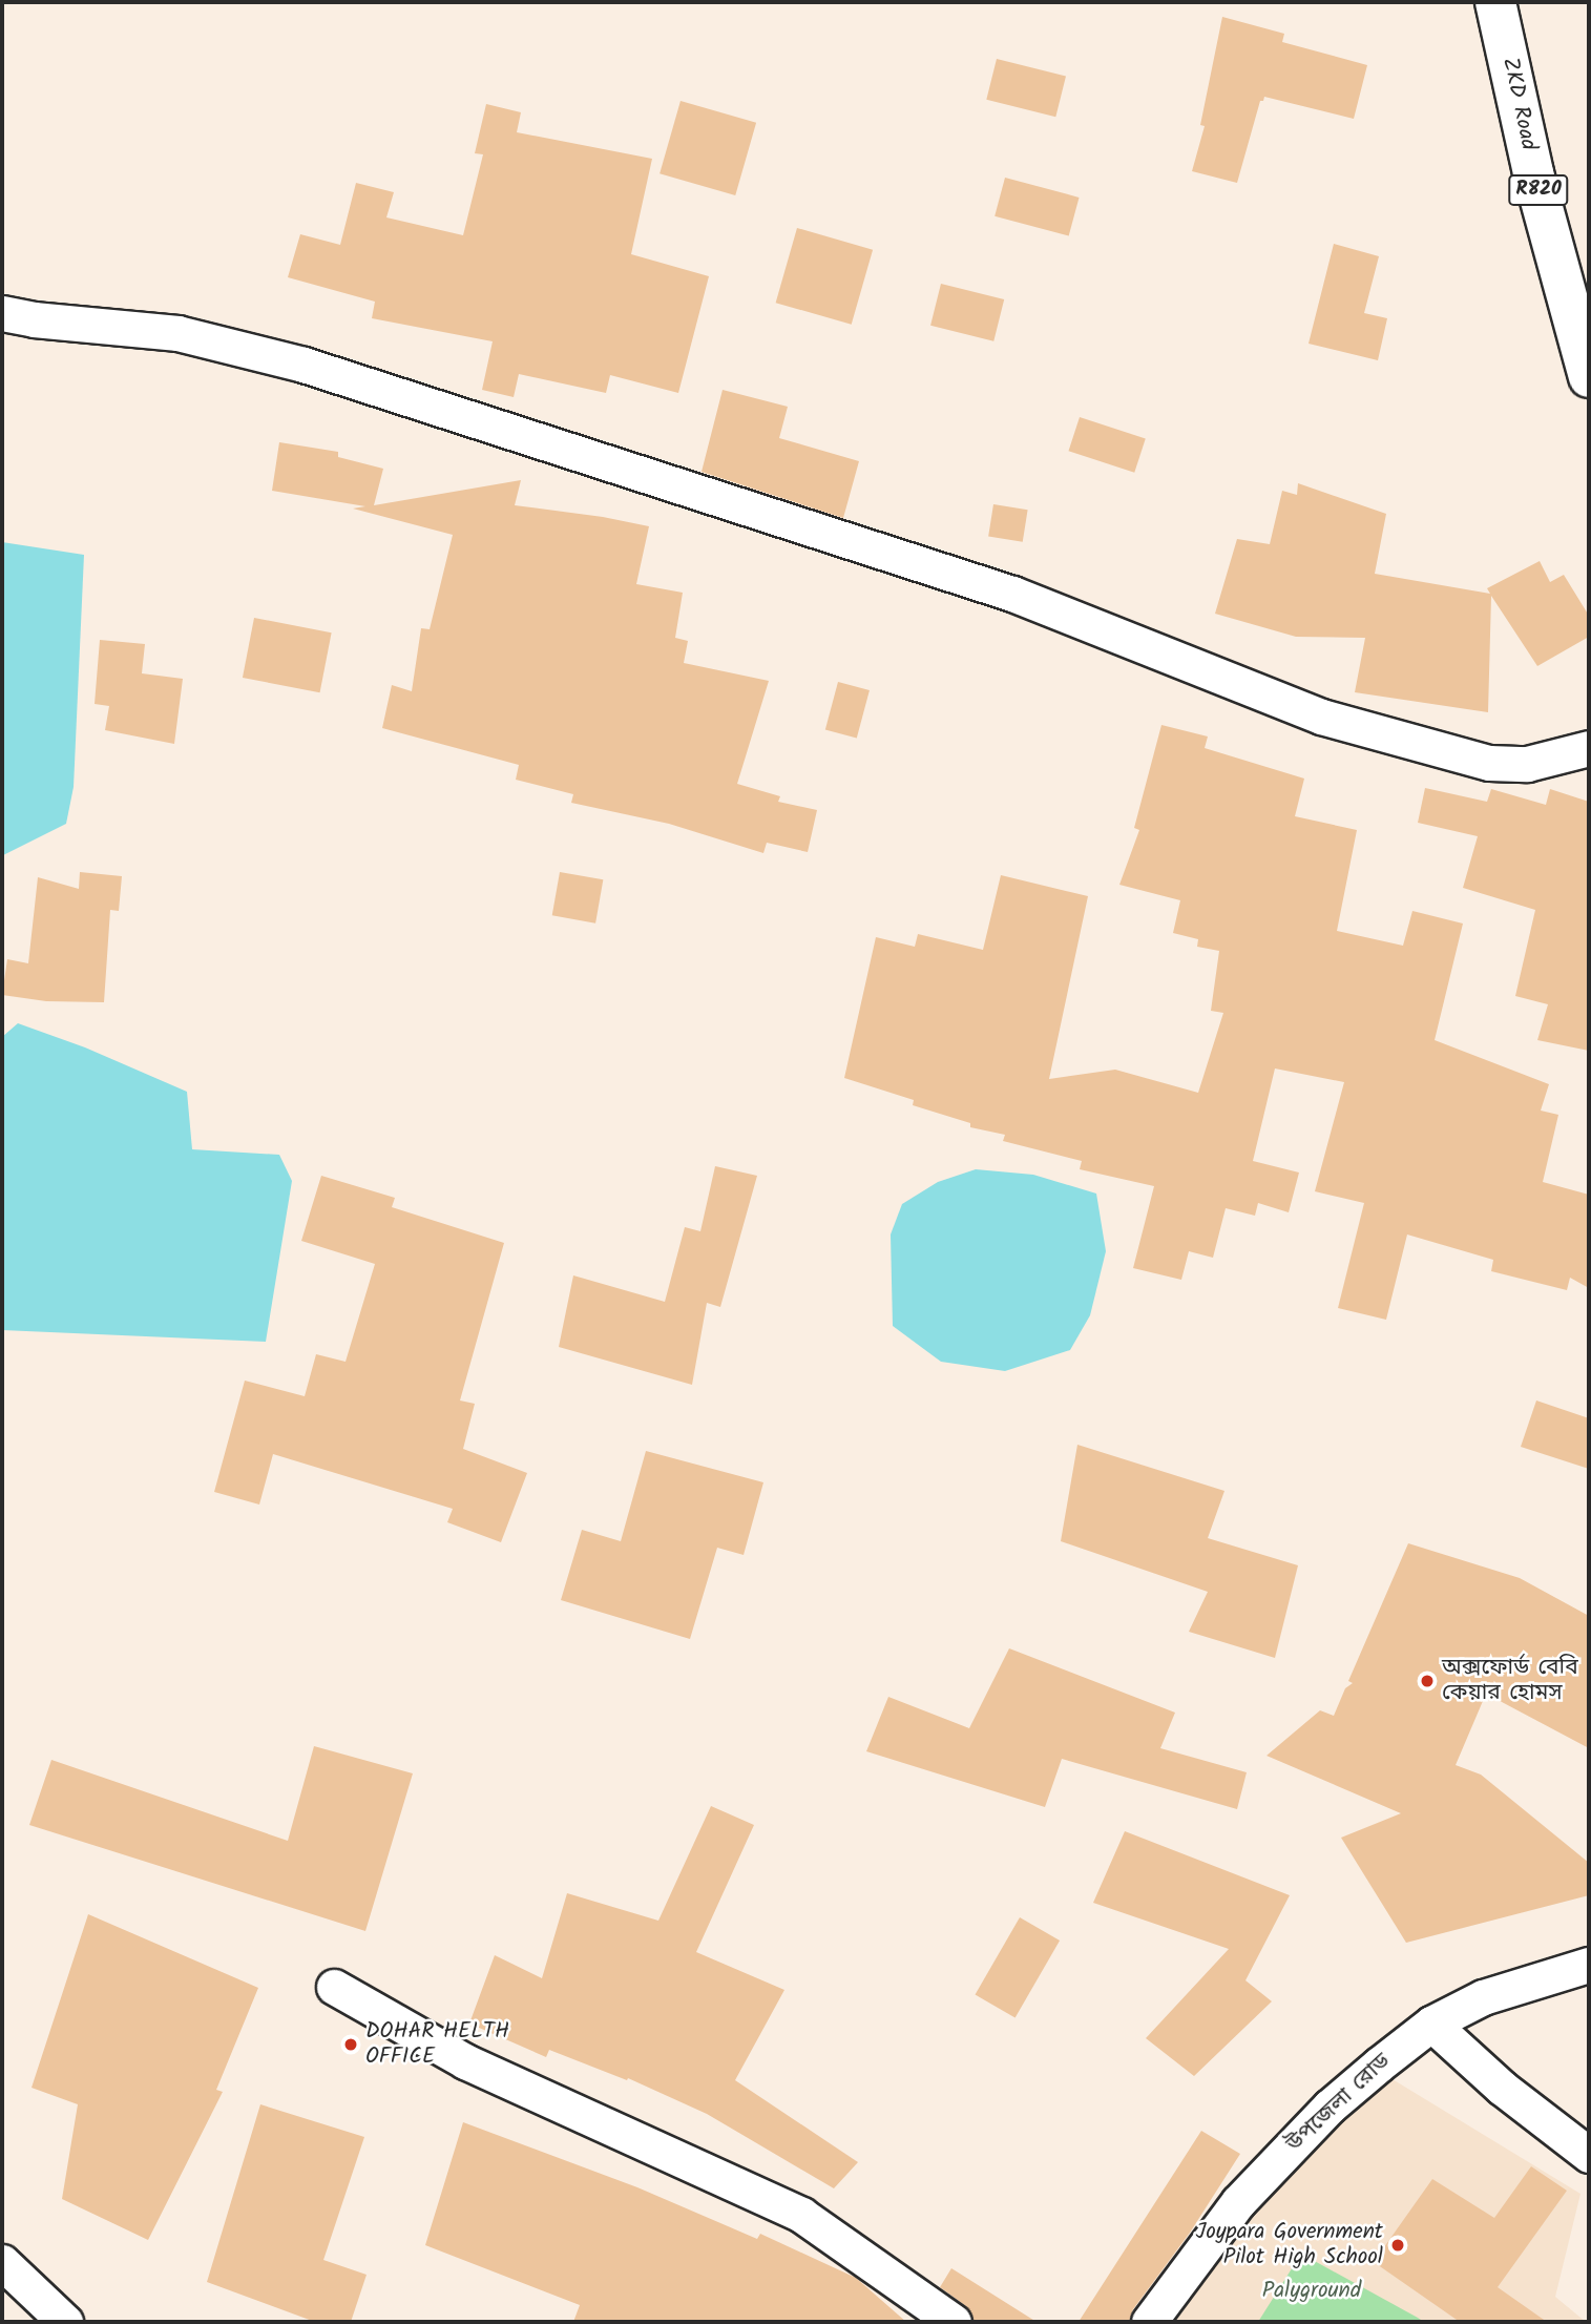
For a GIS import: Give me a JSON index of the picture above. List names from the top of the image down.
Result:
{
  "streets": {
    "main road": ["ZKD Road", "R820"],
    "street": ["উপজেলা রোড"]
  },
  "parks": ["Palyground"],
  "places": ["অক্সফোর্ড বেবি কেয়ার হোমস", "DOHAR HELTH OFFICE", "Joypara Government Pilot High School"]
}
